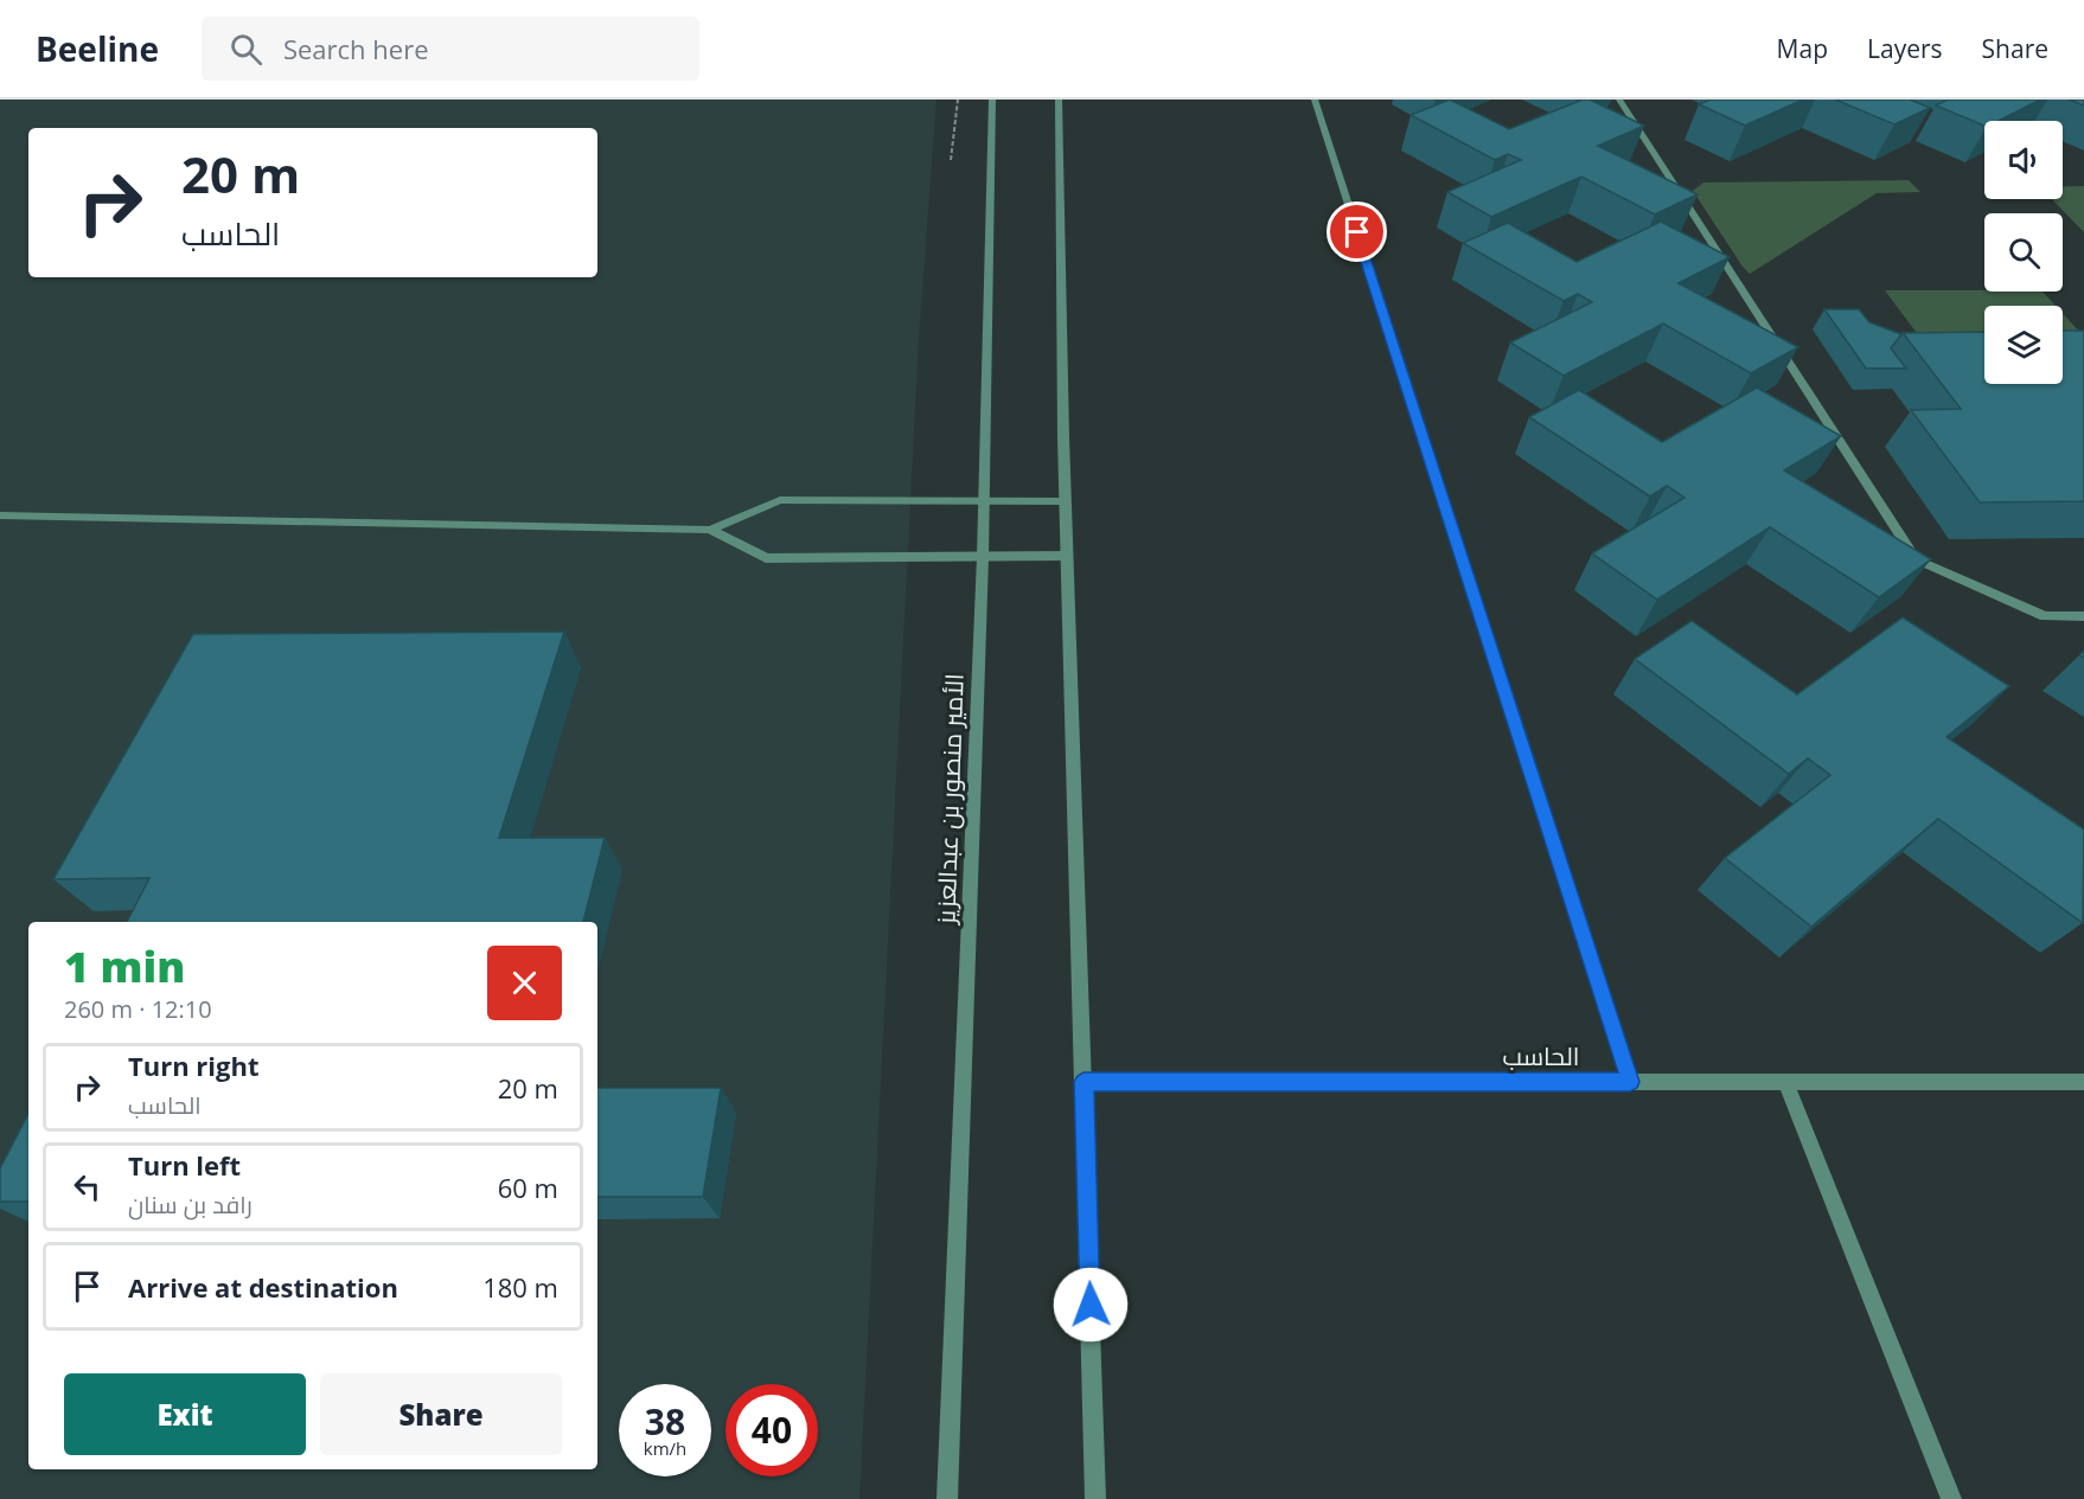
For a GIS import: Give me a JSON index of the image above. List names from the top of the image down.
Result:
{
  "streets": {
    "street": ["الأمير منصور بن عبدالعزيز", "الحاسب"]
  },
  "page": {
    "header": "Beeline",
    "search": "Search here",
    "nav": ["Map", "Layers", "Share"],
    "turn": ["20 m", "الحاسب"],
    "heading": ["1 min", "260 m · 12:10"],
    "list": [
      {
        "name": "Turn right",
        "note": "الحاسب",
        "value": "20 m"
      },
      {
        "name": "Turn left",
        "note": "رافد بن سنان",
        "value": "60 m"
      },
      {
        "name": "Arrive at destination",
        "value": "180 m"
      }
    ],
    "buttons": ["Exit", "Share"],
    "speed": "38 km/h",
    "limit": "40"
  }
}
